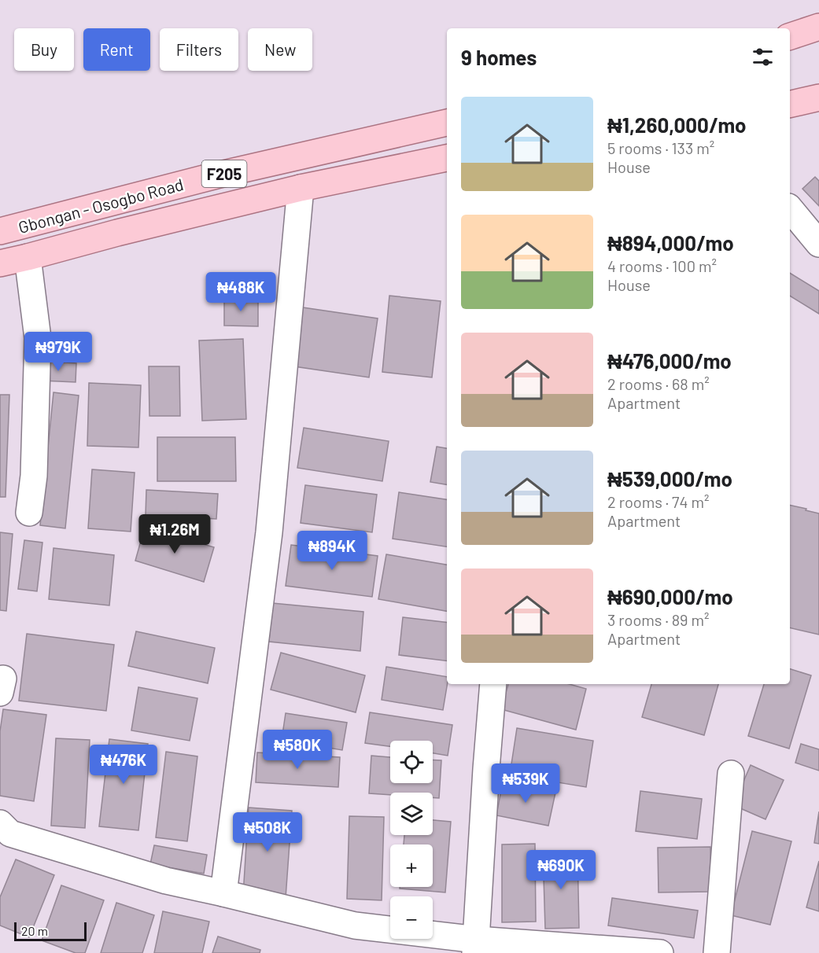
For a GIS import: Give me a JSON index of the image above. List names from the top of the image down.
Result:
{
  "streets": {
    "main road": ["F205", "Gbongan - Osogbo Road"]
  },
  "scale_bar": "20 m",
  "page": {
    "chip": [
      "Buy",
      "Rent",
      "Filters",
      "New"
    ],
    "heading": "9 homes",
    "list": [
      {
        "name": "₦1,260,000/mo",
        "note": "5 rooms · 133 m² · House"
      },
      {
        "name": "₦894,000/mo",
        "note": "4 rooms · 100 m² · House"
      },
      {
        "name": "₦476,000/mo",
        "note": "2 rooms · 68 m² · Apartment"
      },
      {
        "name": "₦539,000/mo",
        "note": "2 rooms · 74 m² · Apartment"
      },
      {
        "name": "₦690,000/mo",
        "note": "3 rooms · 89 m² · Apartment"
      }
    ],
    "price": [
      "₦488K",
      "₦979K",
      "₦1.26M",
      "₦894K",
      "₦580K",
      "₦476K",
      "₦539K",
      "₦508K",
      "₦690K"
    ],
    "map_buttons": ["+", "−"],
    "scale": "20 m"
  }
}
